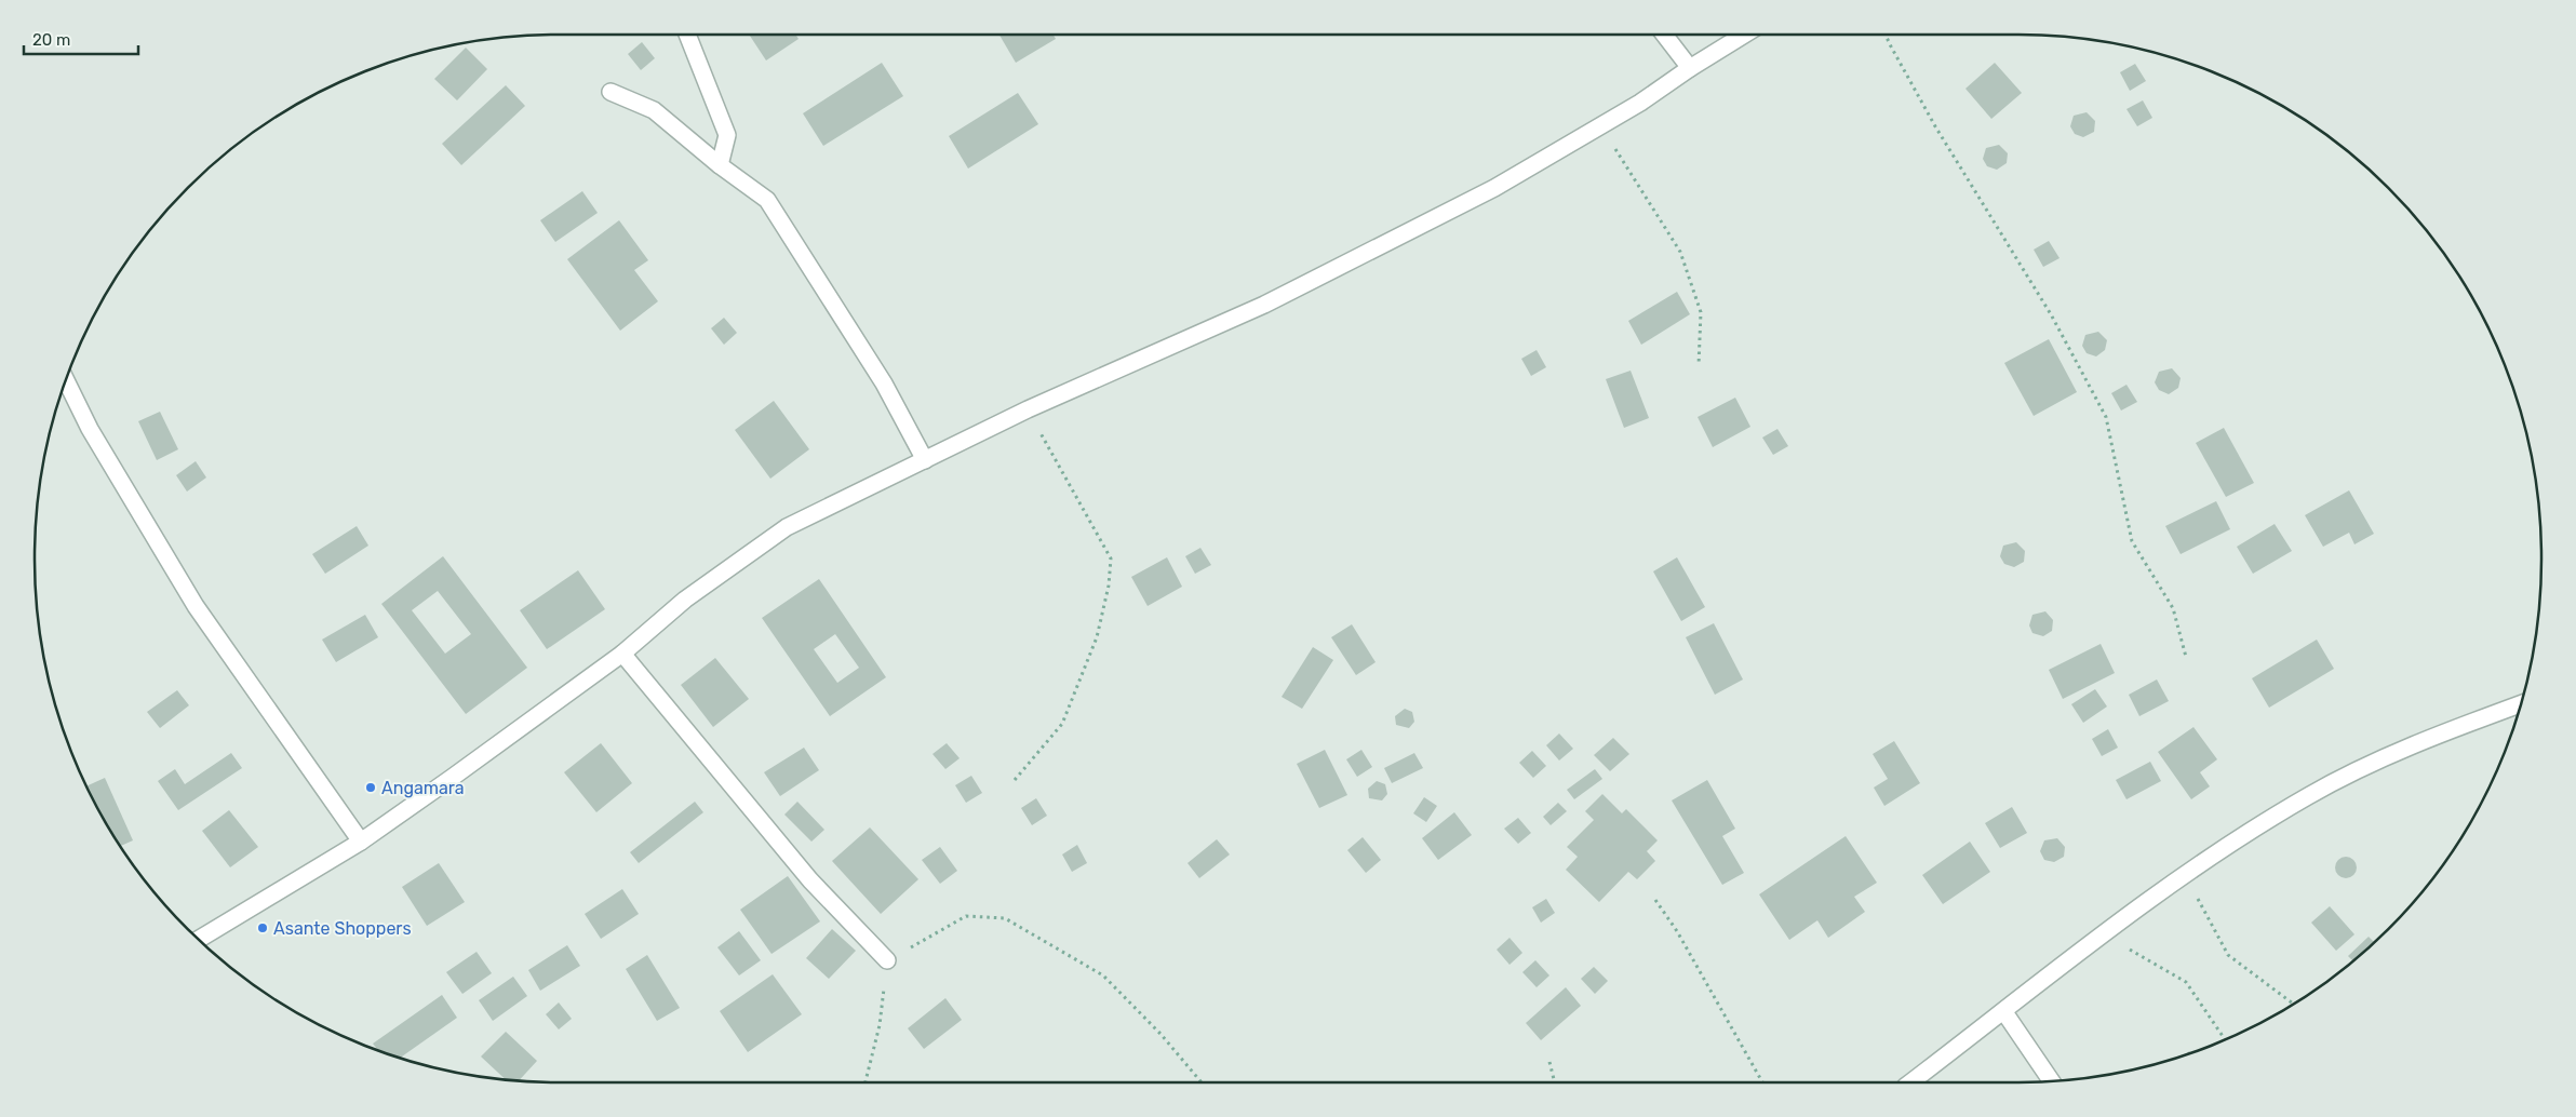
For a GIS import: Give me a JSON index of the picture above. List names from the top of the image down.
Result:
{
  "places": ["Angamara", "Asante Shoppers"],
  "scale_bar": "20 m"
}
